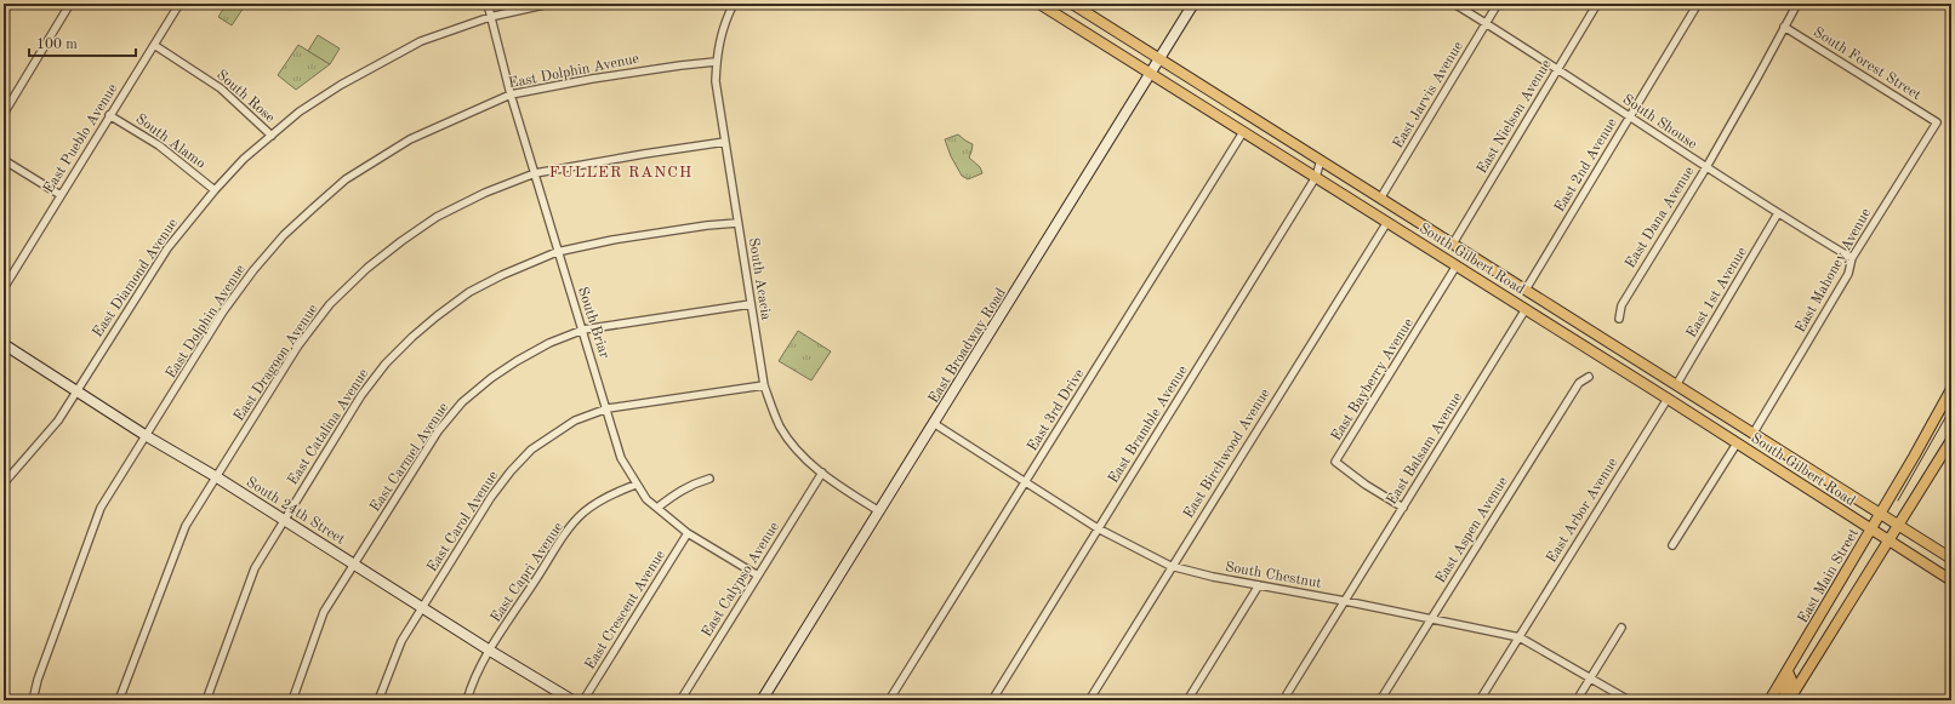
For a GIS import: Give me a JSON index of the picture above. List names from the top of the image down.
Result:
{
  "streets": {
    "main road": [
      "South Gilbert Road",
      "East Broadway Road",
      "South 24th Street",
      "East Main Street"
    ],
    "street": [
      "South Forest Street",
      "East Dolphin Avenue",
      "East Jarvis Avenue",
      "South Rose",
      "East Nielson Avenue",
      "South Shouse",
      "East Pueblo Avenue",
      "South Alamo",
      "East 2nd Avenue",
      "East Dana Avenue",
      "East Mahoney Avenue",
      "East Diamond Avenue",
      "South Acacia",
      "East 1st Avenue",
      "South Briar",
      "East Dragoon Avenue",
      "East Bayberry Avenue",
      "East 3rd Drive",
      "East Bramble Avenue",
      "East Catalina Avenue",
      "East Balsam Avenue",
      "East Birchwood Avenue",
      "East Carmel Avenue",
      "East Arbor Avenue",
      "East Carol Avenue",
      "East Aspen Avenue",
      "East Capri Avenue",
      "South Chestnut",
      "East Calypso Avenue",
      "East Crescent Avenue"
    ]
  },
  "crossings": [
    ["South Forest Street", "East Dana Avenue"],
    ["South Forest Street", "East Mahoney Avenue"],
    ["East Dolphin Avenue", "South Acacia"],
    ["East Dolphin Avenue", "South Briar"],
    ["East Dolphin Avenue", "South 24th Street"],
    ["East Jarvis Avenue", "South Shouse"],
    ["East Jarvis Avenue", "South Gilbert Road"],
    ["South Rose", "East Pueblo Avenue"],
    ["South Rose", "East Diamond Avenue"],
    ["East Nielson Avenue", "South Shouse"],
    ["East Nielson Avenue", "South Gilbert Road"],
    ["South Shouse", "East 2nd Avenue"],
    ["South Shouse", "East Dana Avenue"],
    ["South Shouse", "East Mahoney Avenue"],
    ["South Shouse", "East 1st Avenue"],
    ["East Pueblo Avenue", "South Alamo"],
    ["South Alamo", "East Diamond Avenue"],
    ["East 2nd Avenue", "South Gilbert Road"],
    ["South Gilbert Road", "East Mahoney Avenue"],
    ["South Gilbert Road", "East 1st Avenue"],
    ["South Gilbert Road", "East Broadway Road"],
    ["South Gilbert Road", "East Bayberry Avenue"],
    ["South Gilbert Road", "East 3rd Drive"],
    ["South Gilbert Road", "East Bramble Avenue"],
    ["South Gilbert Road", "East Balsam Avenue"],
    ["South Gilbert Road", "East Birchwood Avenue"],
    ["South Gilbert Road", "East Arbor Avenue"],
    ["South Gilbert Road", "East Main Street"],
    ["East Diamond Avenue", "South Briar"],
    ["East Diamond Avenue", "South 24th Street"],
    ["South Acacia", "East Broadway Road"],
    ["South Acacia", "East Dragoon Avenue"],
    ["South Acacia", "East Catalina Avenue"],
    ["South Acacia", "East Carmel Avenue"],
    ["South Acacia", "East Carol Avenue"],
    ["South Acacia", "East Calypso Avenue"],
    ["South Briar", "East Dragoon Avenue"],
    ["South Briar", "East Catalina Avenue"],
    ["South Briar", "East Carmel Avenue"],
    ["South Briar", "East Carol Avenue"],
    ["South Briar", "East Capri Avenue"],
    ["South Briar", "East Calypso Avenue"],
    ["South Briar", "East Crescent Avenue"],
    ["East Broadway Road", "South Chestnut"],
    ["East Dragoon Avenue", "South 24th Street"],
    ["East Bayberry Avenue", "East Balsam Avenue"],
    ["East 3rd Drive", "South Chestnut"],
    ["East Bramble Avenue", "South Chestnut"],
    ["East Catalina Avenue", "South 24th Street"],
    ["East Balsam Avenue", "South Chestnut"],
    ["East Birchwood Avenue", "South Chestnut"],
    ["East Carmel Avenue", "South 24th Street"],
    ["South 24th Street", "East Carol Avenue"],
    ["South 24th Street", "East Capri Avenue"],
    ["East Arbor Avenue", "South Chestnut"],
    ["East Aspen Avenue", "South Chestnut"]
  ],
  "districts": ["FULLER RANCH"],
  "scale_bar": "100 m"
}
